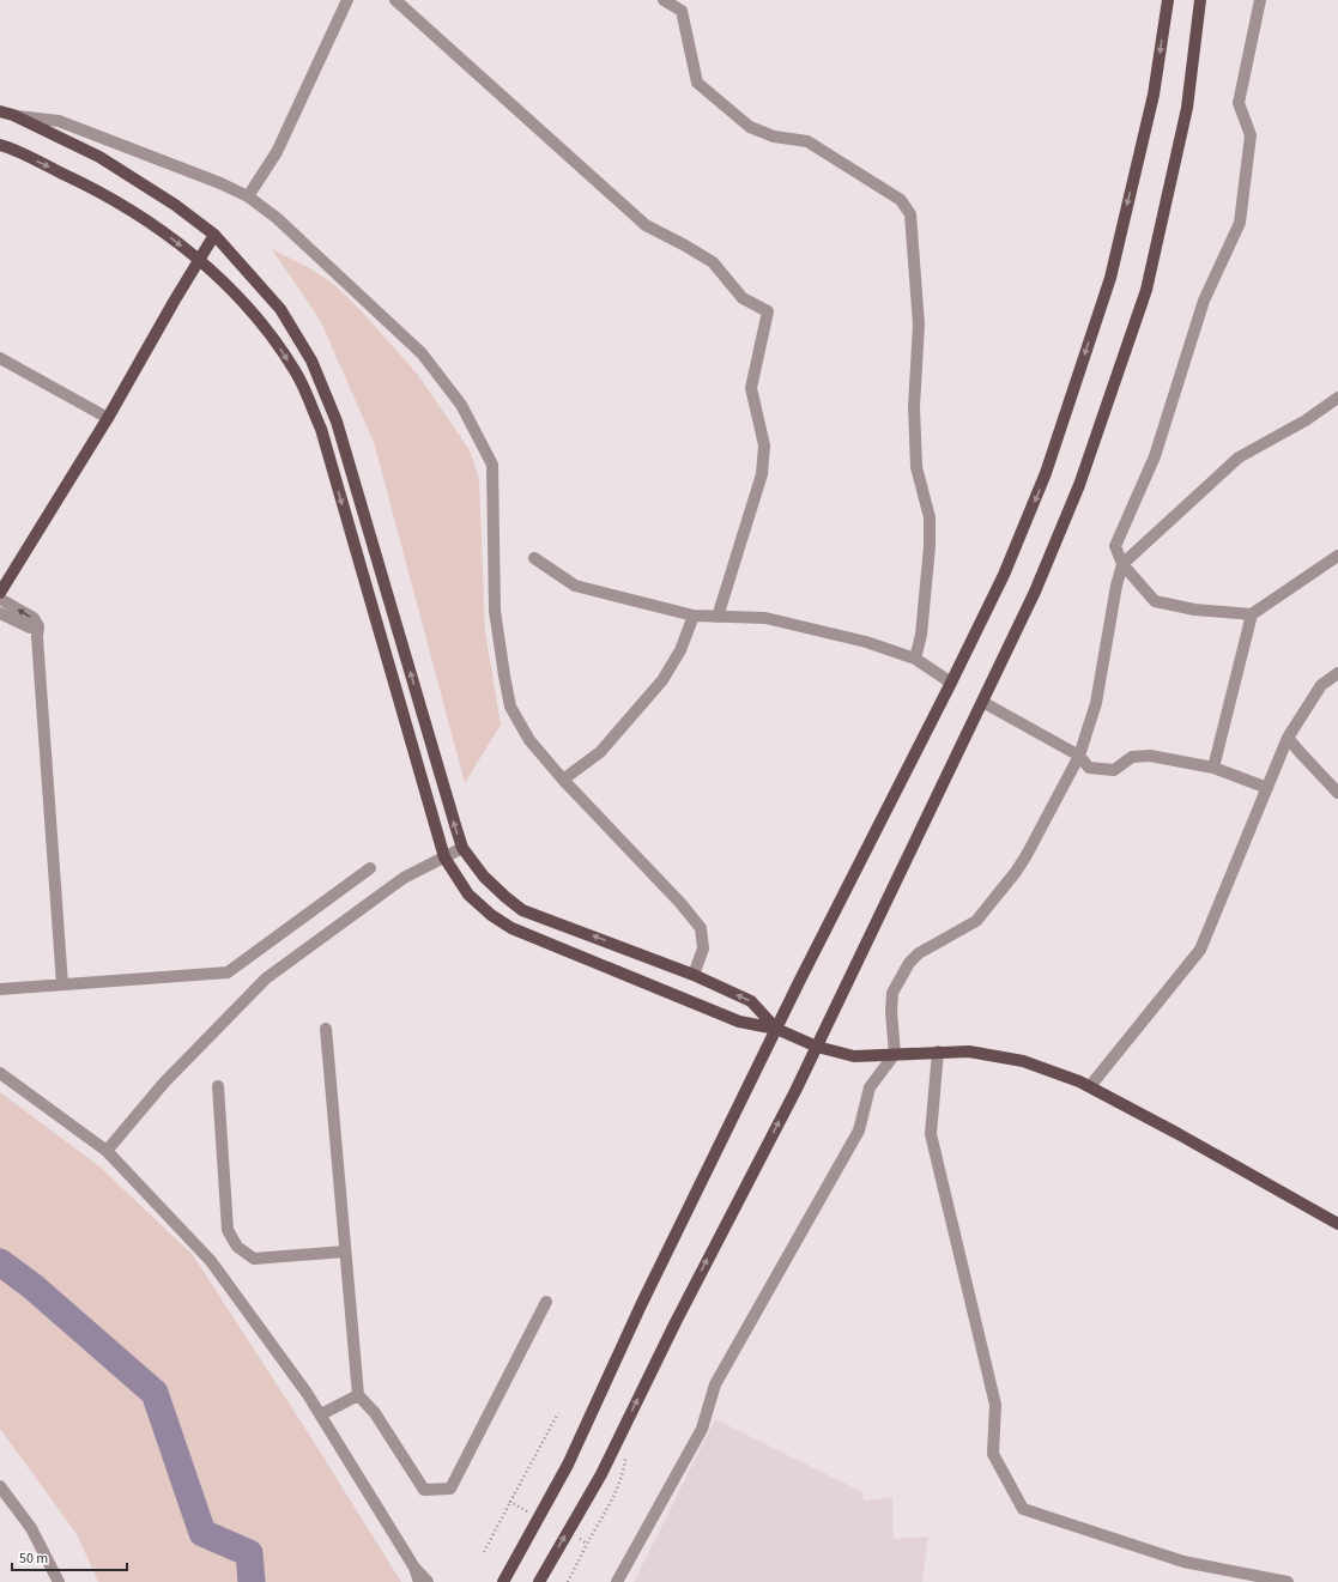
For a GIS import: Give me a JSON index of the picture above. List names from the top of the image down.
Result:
{
  "scale_bar": "50 m"
}
